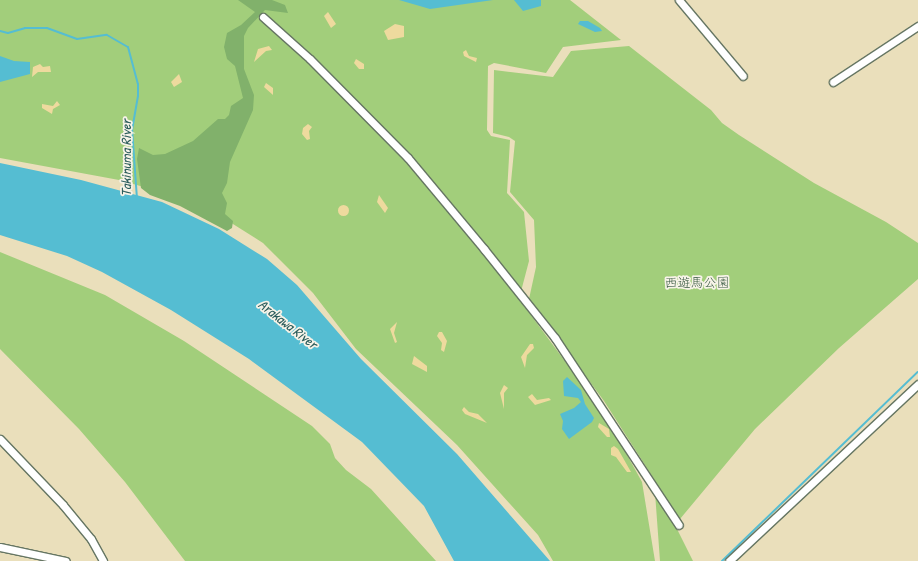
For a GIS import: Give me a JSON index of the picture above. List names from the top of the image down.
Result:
{
  "water": ["Takinuma River", "Arakawa River"],
  "parks": ["西遊馬公園"]
}
